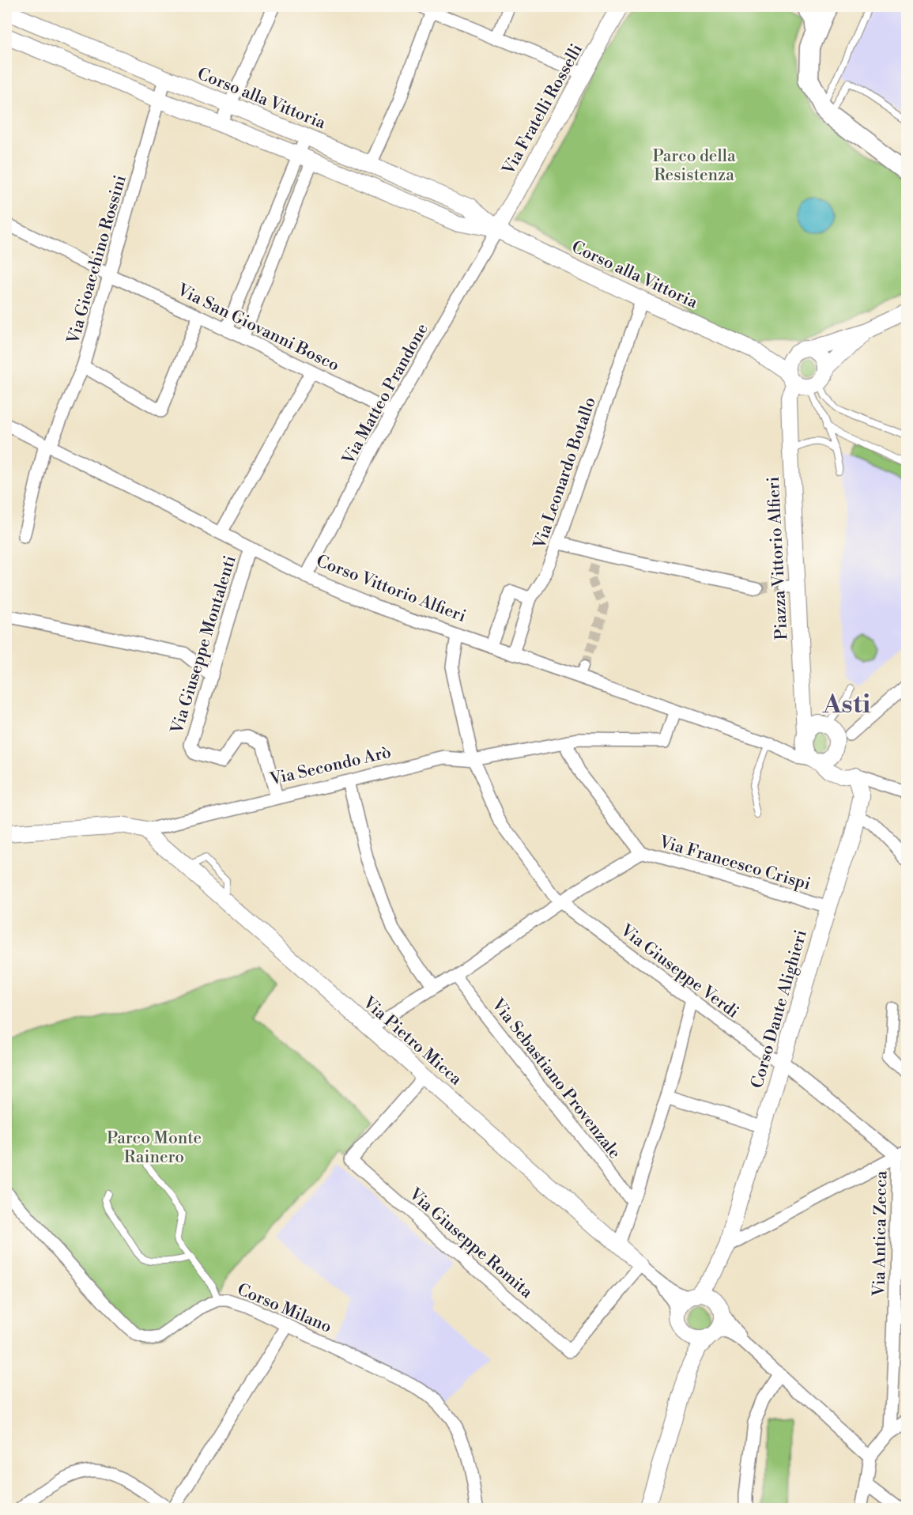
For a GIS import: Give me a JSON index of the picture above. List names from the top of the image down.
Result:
{
  "streets": {
    "street": [
      "Corso alla Vittoria",
      "Via Fratelli Rosselli",
      "Via Gioacchino Rossini",
      "Via San Giovanni Bosco",
      "Via Matteo Prandone",
      "Via Leonardo Botallo",
      "Piazza Vittorio Alfieri",
      "Corso Vittorio Alfieri",
      "Via Giuseppe Montalenti",
      "Via Secondo Arò",
      "Via Francesco Crispi",
      "Via Giuseppe Verdi",
      "Corso Dante Alighieri",
      "Via Pietro Micca",
      "Via Sebastiano Provenzale",
      "Via Antica Zecca",
      "Via Giuseppe Romita",
      "Corso Milano"
    ]
  },
  "crossings": [
    ["Corso alla Vittoria", "Via Fratelli Rosselli"],
    ["Corso alla Vittoria", "Via Gioacchino Rossini"],
    ["Corso alla Vittoria", "Via Matteo Prandone"],
    ["Corso alla Vittoria", "Via Leonardo Botallo"],
    ["Corso alla Vittoria", "Piazza Vittorio Alfieri"],
    ["Via Fratelli Rosselli", "Via Matteo Prandone"],
    ["Via Gioacchino Rossini", "Via San Giovanni Bosco"],
    ["Via Gioacchino Rossini", "Corso Vittorio Alfieri"],
    ["Via San Giovanni Bosco", "Via Matteo Prandone"],
    ["Via Matteo Prandone", "Corso Vittorio Alfieri"],
    ["Via Leonardo Botallo", "Corso Vittorio Alfieri"],
    ["Piazza Vittorio Alfieri", "Corso Vittorio Alfieri"],
    ["Corso Vittorio Alfieri", "Via Giuseppe Montalenti"],
    ["Corso Vittorio Alfieri", "Via Secondo Arò"],
    ["Corso Vittorio Alfieri", "Via Giuseppe Verdi"],
    ["Corso Vittorio Alfieri", "Corso Dante Alighieri"],
    ["Via Giuseppe Montalenti", "Via Secondo Arò"],
    ["Via Secondo Arò", "Via Giuseppe Verdi"],
    ["Via Secondo Arò", "Via Pietro Micca"],
    ["Via Francesco Crispi", "Via Giuseppe Verdi"],
    ["Via Francesco Crispi", "Corso Dante Alighieri"],
    ["Via Francesco Crispi", "Via Pietro Micca"],
    ["Via Francesco Crispi", "Via Sebastiano Provenzale"],
    ["Via Giuseppe Verdi", "Corso Dante Alighieri"],
    ["Via Giuseppe Verdi", "Via Antica Zecca"],
    ["Corso Dante Alighieri", "Via Pietro Micca"],
    ["Corso Dante Alighieri", "Via Antica Zecca"],
    ["Via Pietro Micca", "Via Giuseppe Romita"]
  ],
  "districts": ["Asti"],
  "parks": ["Parco della Resistenza", "Parco Monte Rainero"]
}
